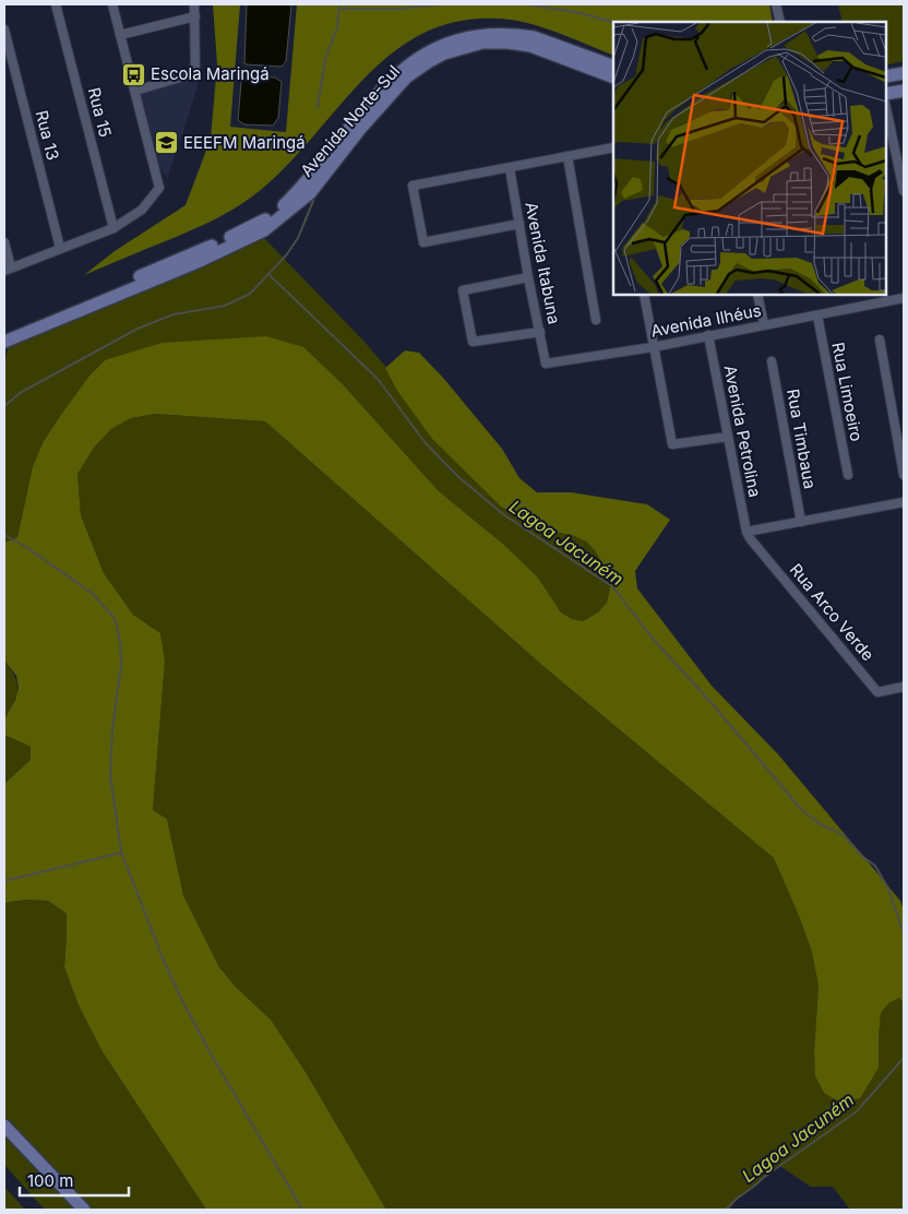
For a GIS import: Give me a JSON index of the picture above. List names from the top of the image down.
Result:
{
  "streets": {
    "main road": ["Avenida Norte-Sul"],
    "street": [
      "Rua 15",
      "Rua 13",
      "Avenida Itabuna",
      "Avenida Ilhéus",
      "Rua Limoeiro",
      "Avenida Petrolina",
      "Rua Timbaua",
      "Rua Arco Verde"
    ]
  },
  "crossings": [
    ["Avenida Itabuna", "Avenida Ilhéus"],
    ["Avenida Ilhéus", "Rua Limoeiro"],
    ["Avenida Ilhéus", "Avenida Petrolina"],
    ["Avenida Petrolina", "Rua Arco Verde"]
  ],
  "water": ["Lagoa Jacuném"],
  "places": {
    "bus stop": ["Escola Maringá"],
    "school or university": ["EEEFM Maringá"]
  },
  "scale_bar": "100 m"
}
